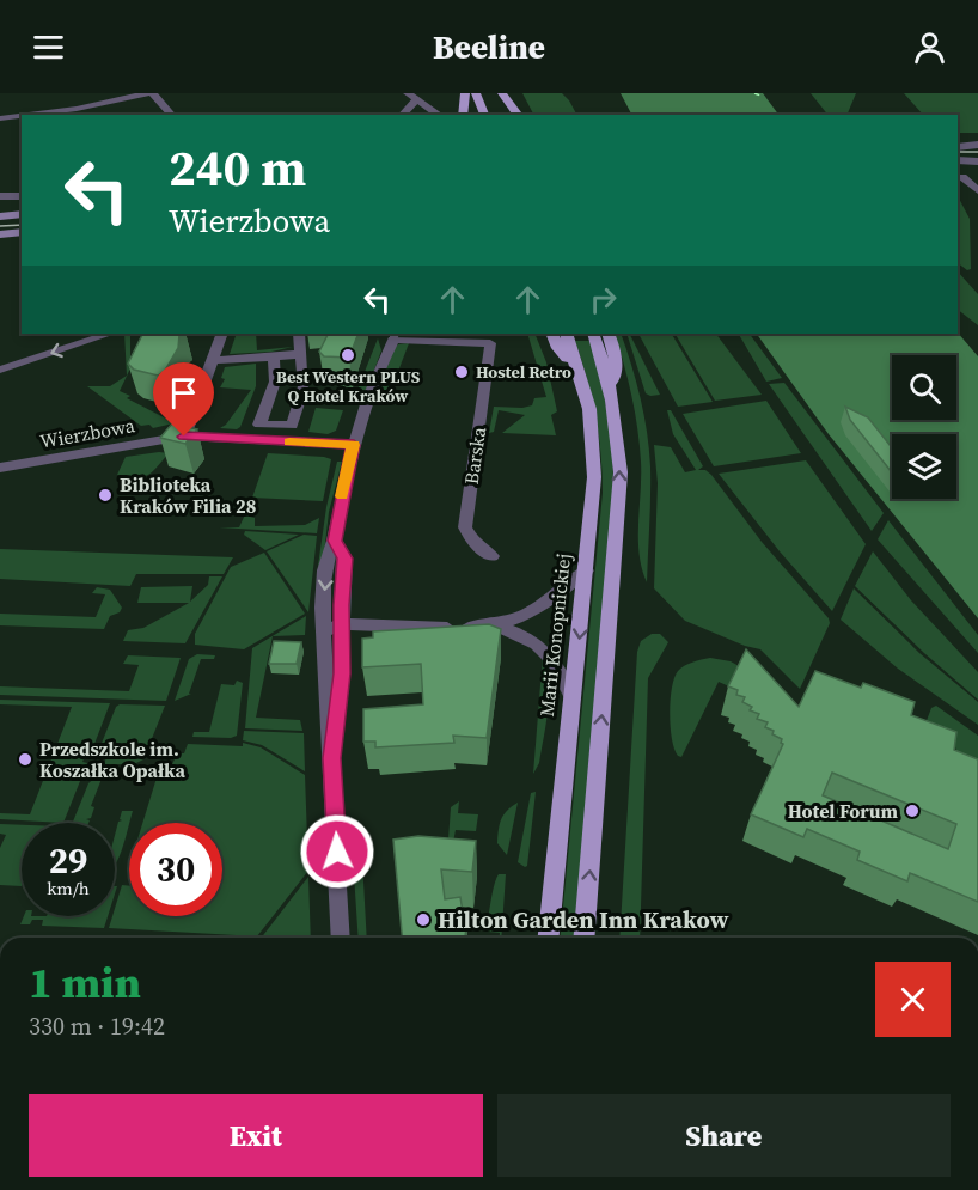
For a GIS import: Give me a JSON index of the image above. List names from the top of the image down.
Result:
{
  "streets": {
    "main road": ["Marii Konopnickiej"],
    "street": ["Wierzbowa", "Barska"]
  },
  "places": [
    "Best Western PLUS Q Hotel Kraków",
    "Hostel Retro",
    "Biblioteka Kraków Filia 28",
    "Przedszkole im. Koszałka Opałka",
    "Hotel Forum",
    "Hilton Garden Inn Krakow"
  ],
  "page": {
    "header": "Beeline",
    "turn": ["240 m", "Wierzbowa"],
    "speed": "29 km/h",
    "limit": "30",
    "heading": ["1 min", "330 m · 19:42"],
    "buttons": ["Exit", "Share"]
  }
}
